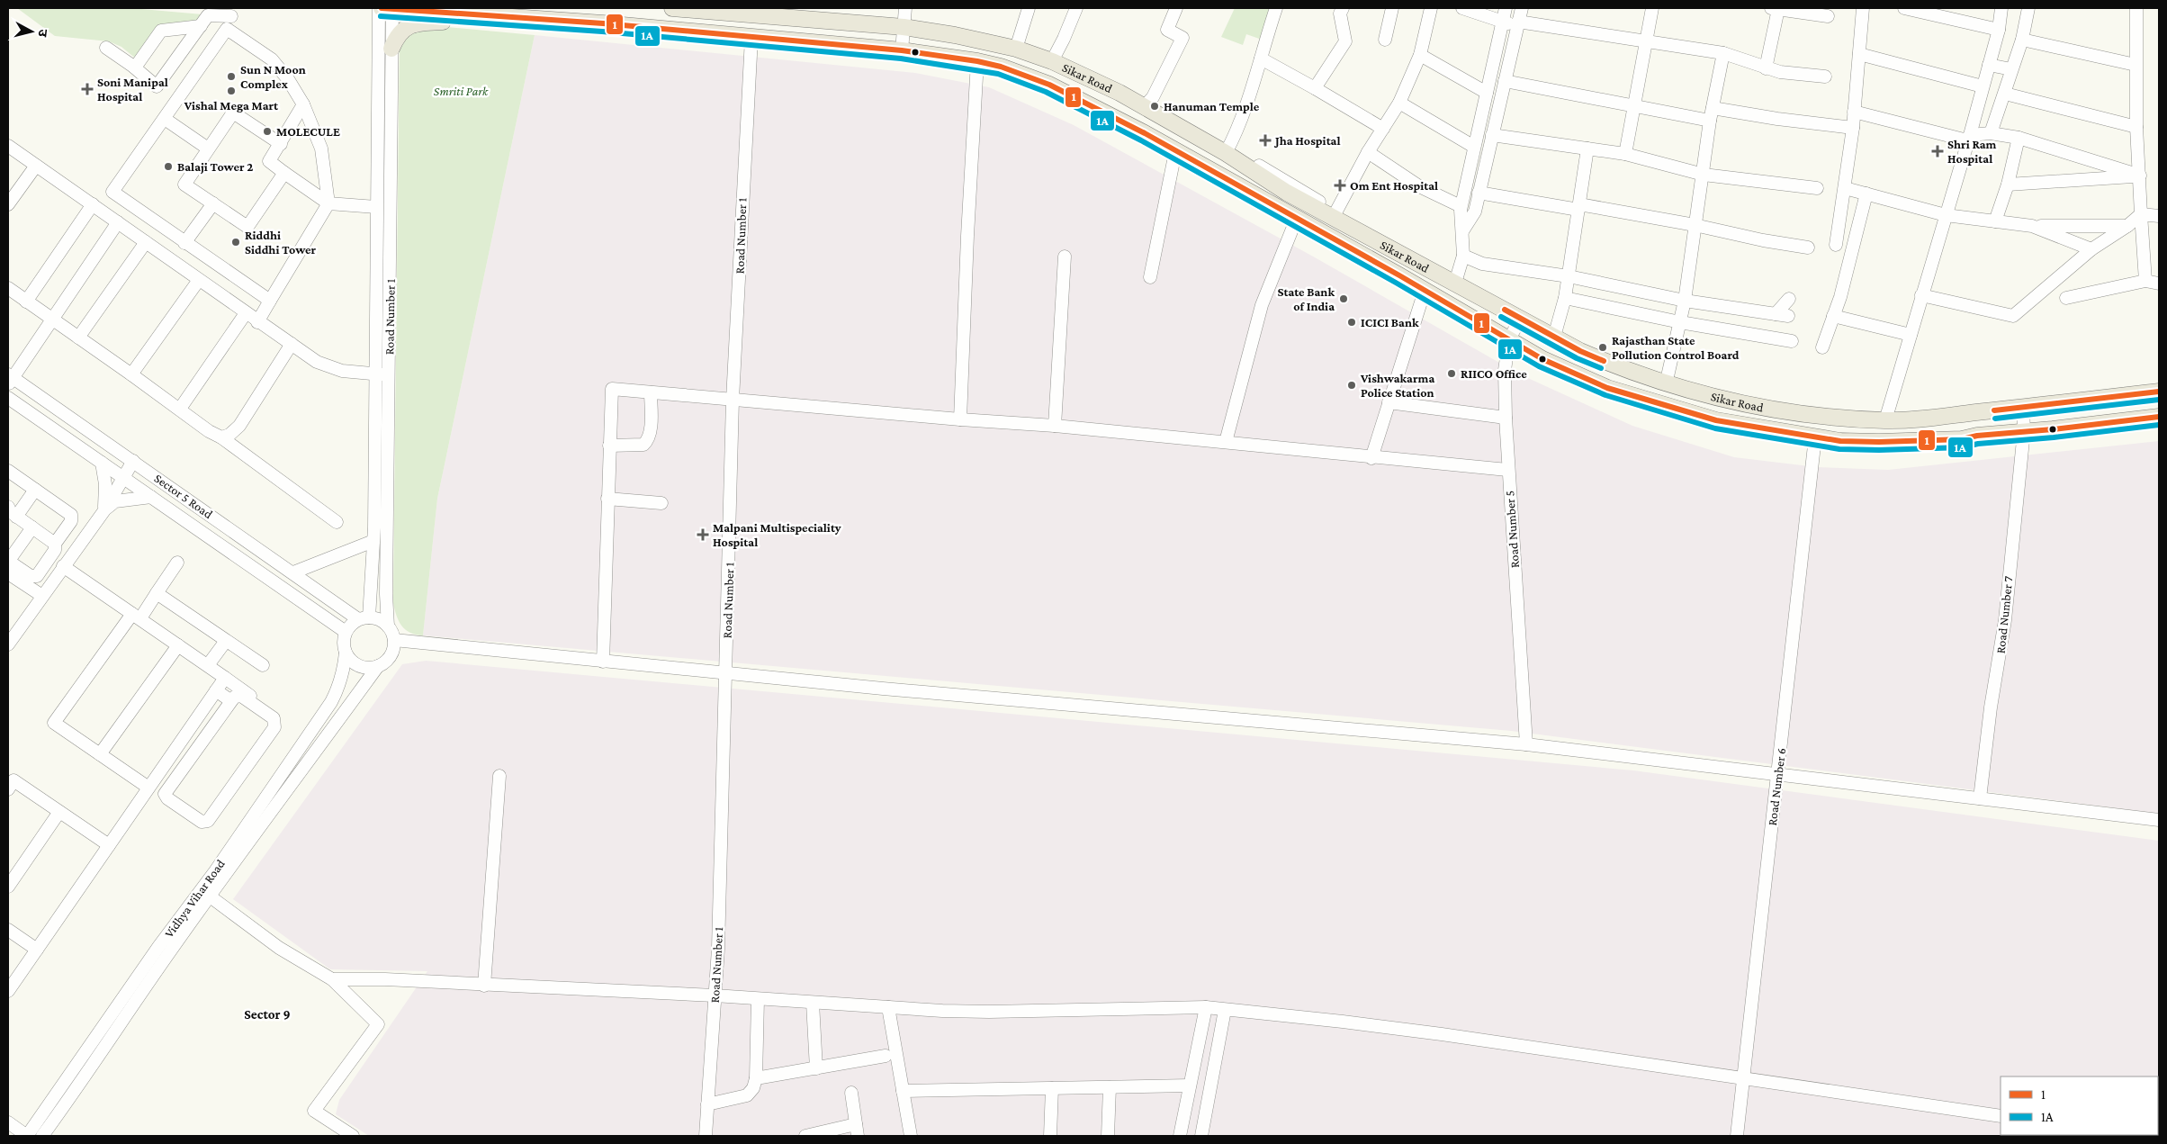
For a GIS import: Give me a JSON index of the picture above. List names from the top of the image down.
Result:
{
  "streets": {
    "main road": ["Sikar Road"],
    "street": [
      "Road Number 1",
      "Sector 5 Road",
      "Road Number 5",
      "Road Number 7",
      "Road Number 6",
      "Vidhya Vihar Road"
    ]
  },
  "crossings": [
    ["Sikar Road", "Road Number 5"],
    ["Sikar Road", "Road Number 7"],
    ["Road Number 1", "Sector 5 Road"],
    ["Road Number 1", "Vidhya Vihar Road"],
    ["Sector 5 Road", "Vidhya Vihar Road"]
  ],
  "districts": ["Sector 9"],
  "parks": ["Smriti Park"],
  "places": {
    "other": [
      "Sun N Moon Complex",
      "Vishal Mega Mart",
      "Hanuman Temple",
      "MOLECULE",
      "Balaji Tower 2",
      "Riddhi Siddhi Tower",
      "State Bank of India",
      "ICICI Bank",
      "Rajasthan State Pollution Control Board",
      "RIICO Office",
      "Vishwakarma Police Station"
    ],
    "health": [
      "Soni Manipal Hospital",
      "Jha Hospital",
      "Shri Ram Hospital",
      "Om Ent Hospital",
      "Malpani Multispeciality Hospital"
    ]
  },
  "lines": ["transit line 1", "transit line 1A"],
  "legend": ["1", "1A"],
  "north": "right"
}
